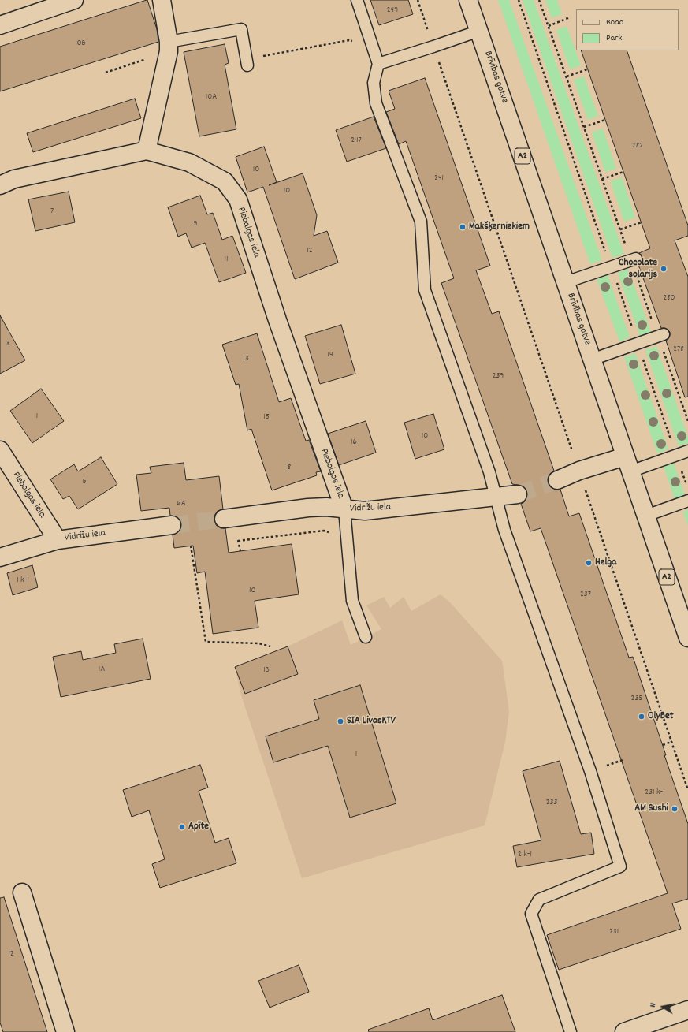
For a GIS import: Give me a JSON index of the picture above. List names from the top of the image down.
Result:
{
  "streets": {
    "main road": [
      "Brīvības gatve",
      "A2",
      "Piebalgas iela",
      "Vidrižu iela"
    ]
  },
  "crossings": [
    ["Piebalgas iela", "Vidrižu iela"]
  ],
  "places": [
    "Makšķerniekiem",
    "Chocolate solarijs",
    "Helga",
    "OlyBet",
    "SIA LivasKTV",
    "AM Sushi",
    "Apīte"
  ],
  "house_numbers": [
    "249",
    "10B",
    "10A",
    "247",
    "282",
    "10",
    "241",
    "10",
    "7",
    "9",
    "12",
    "11",
    "280",
    "3",
    "278",
    "14",
    "13",
    "239",
    "1",
    "15",
    "10",
    "16",
    "8",
    "6",
    "6A",
    "1 k-1",
    "1C",
    "237",
    "1A",
    "1B",
    "235",
    "1",
    "231 k-1",
    "233",
    "2 k-1",
    "231",
    "12"
  ],
  "legend": ["Road", "Park"],
  "north": "left"
}
